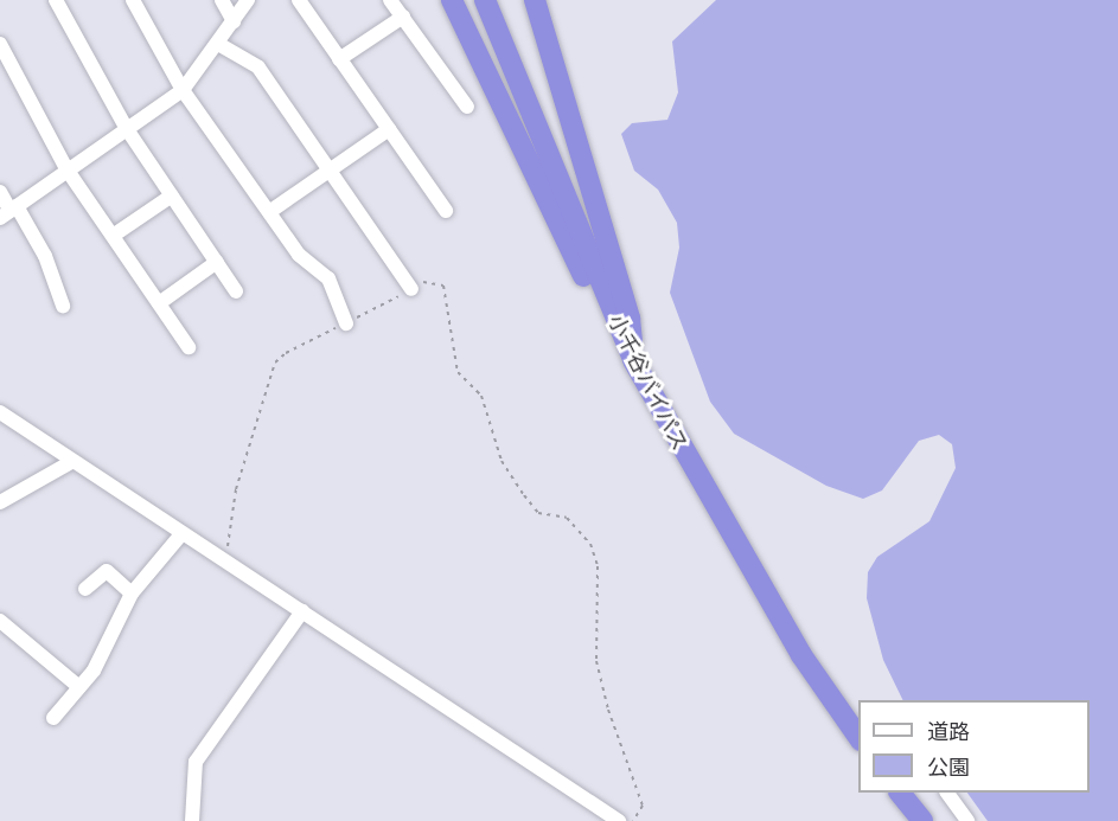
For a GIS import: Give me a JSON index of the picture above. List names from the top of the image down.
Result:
{
  "streets": {
    "highway": ["小千谷バイパス"]
  },
  "legend": ["道路", "公園"]
}
